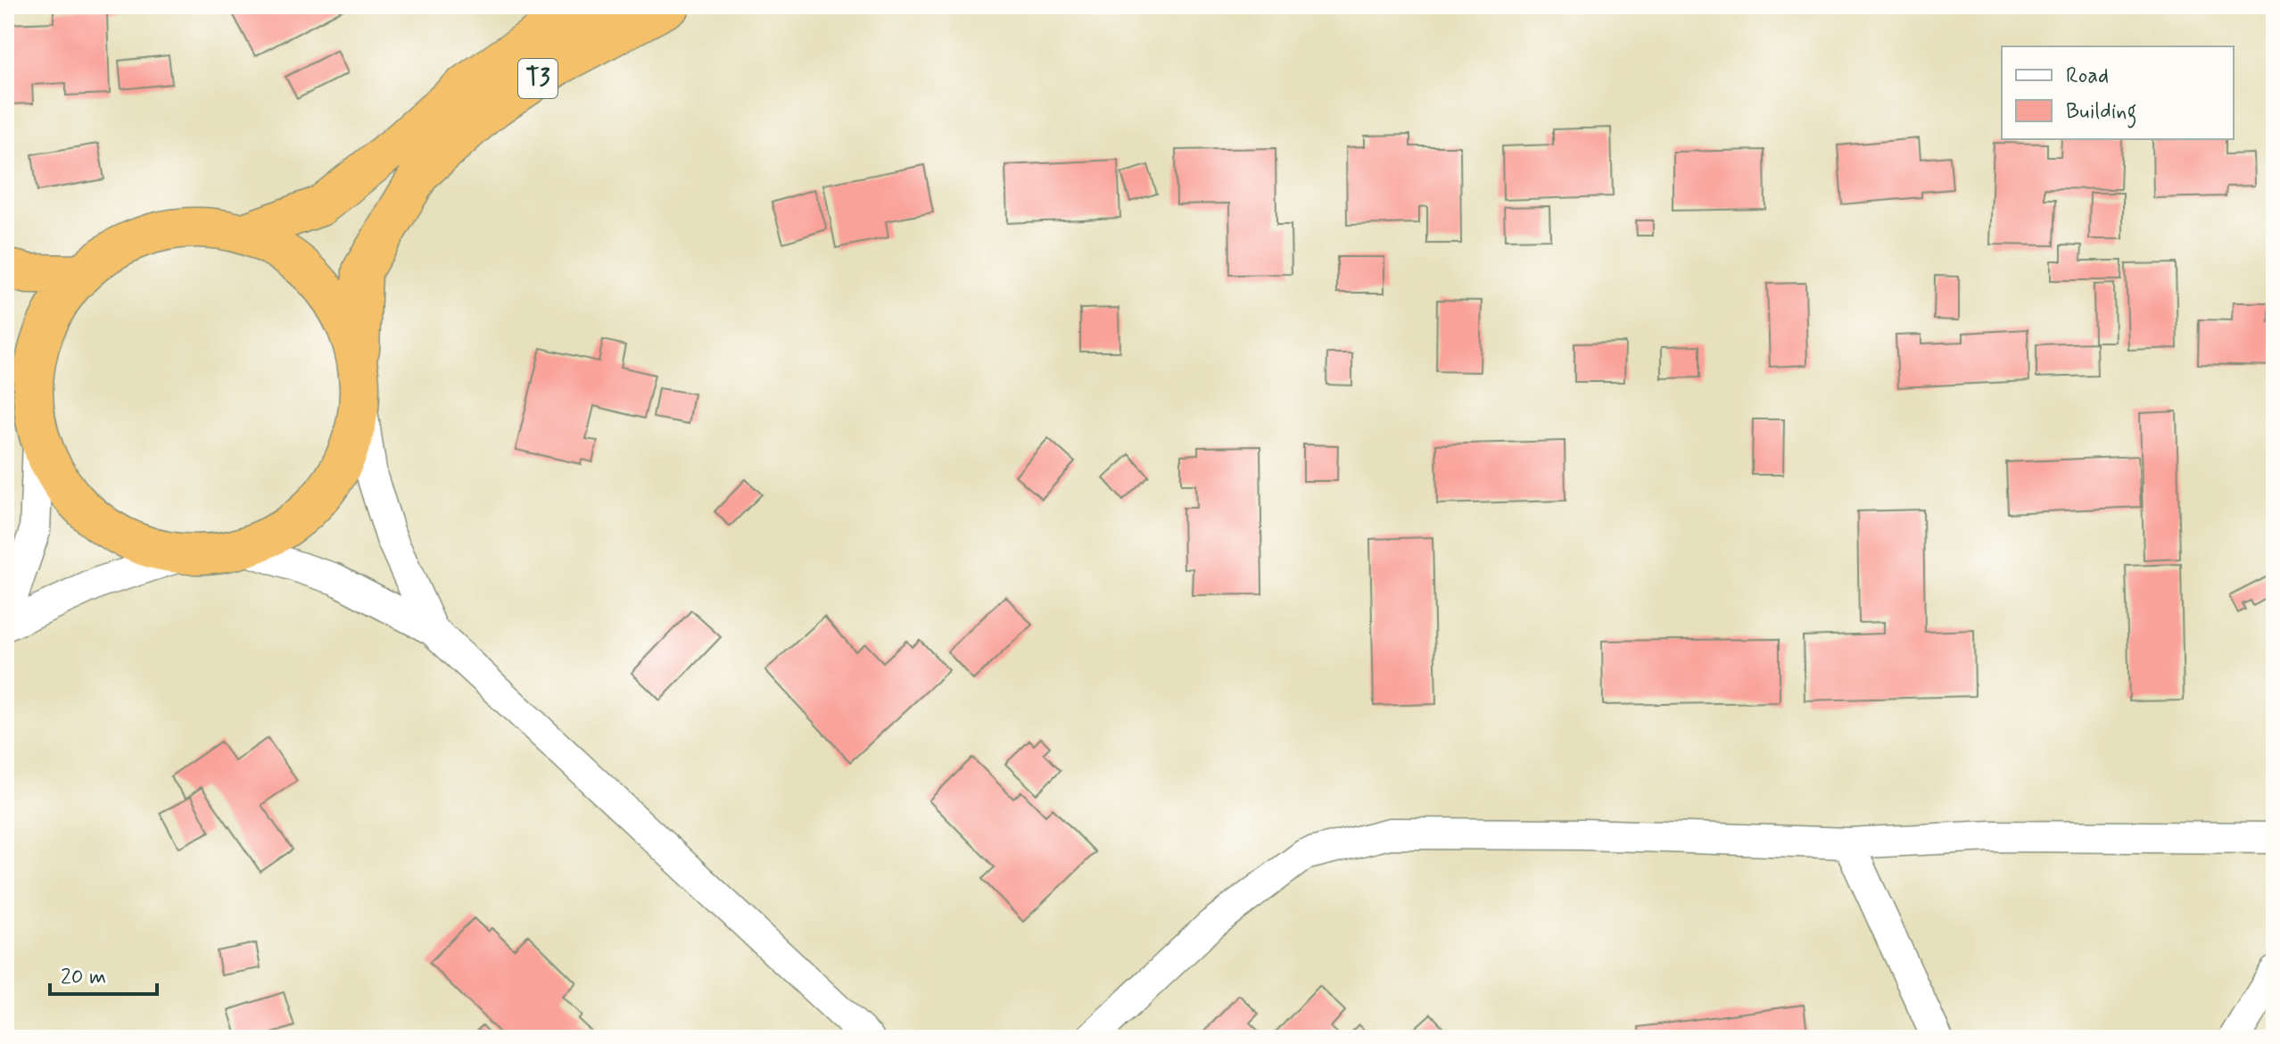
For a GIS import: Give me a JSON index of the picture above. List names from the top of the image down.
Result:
{
  "streets": {
    "highway": ["T3"]
  },
  "legend": ["Road", "Building"],
  "scale_bar": "20 m"
}
